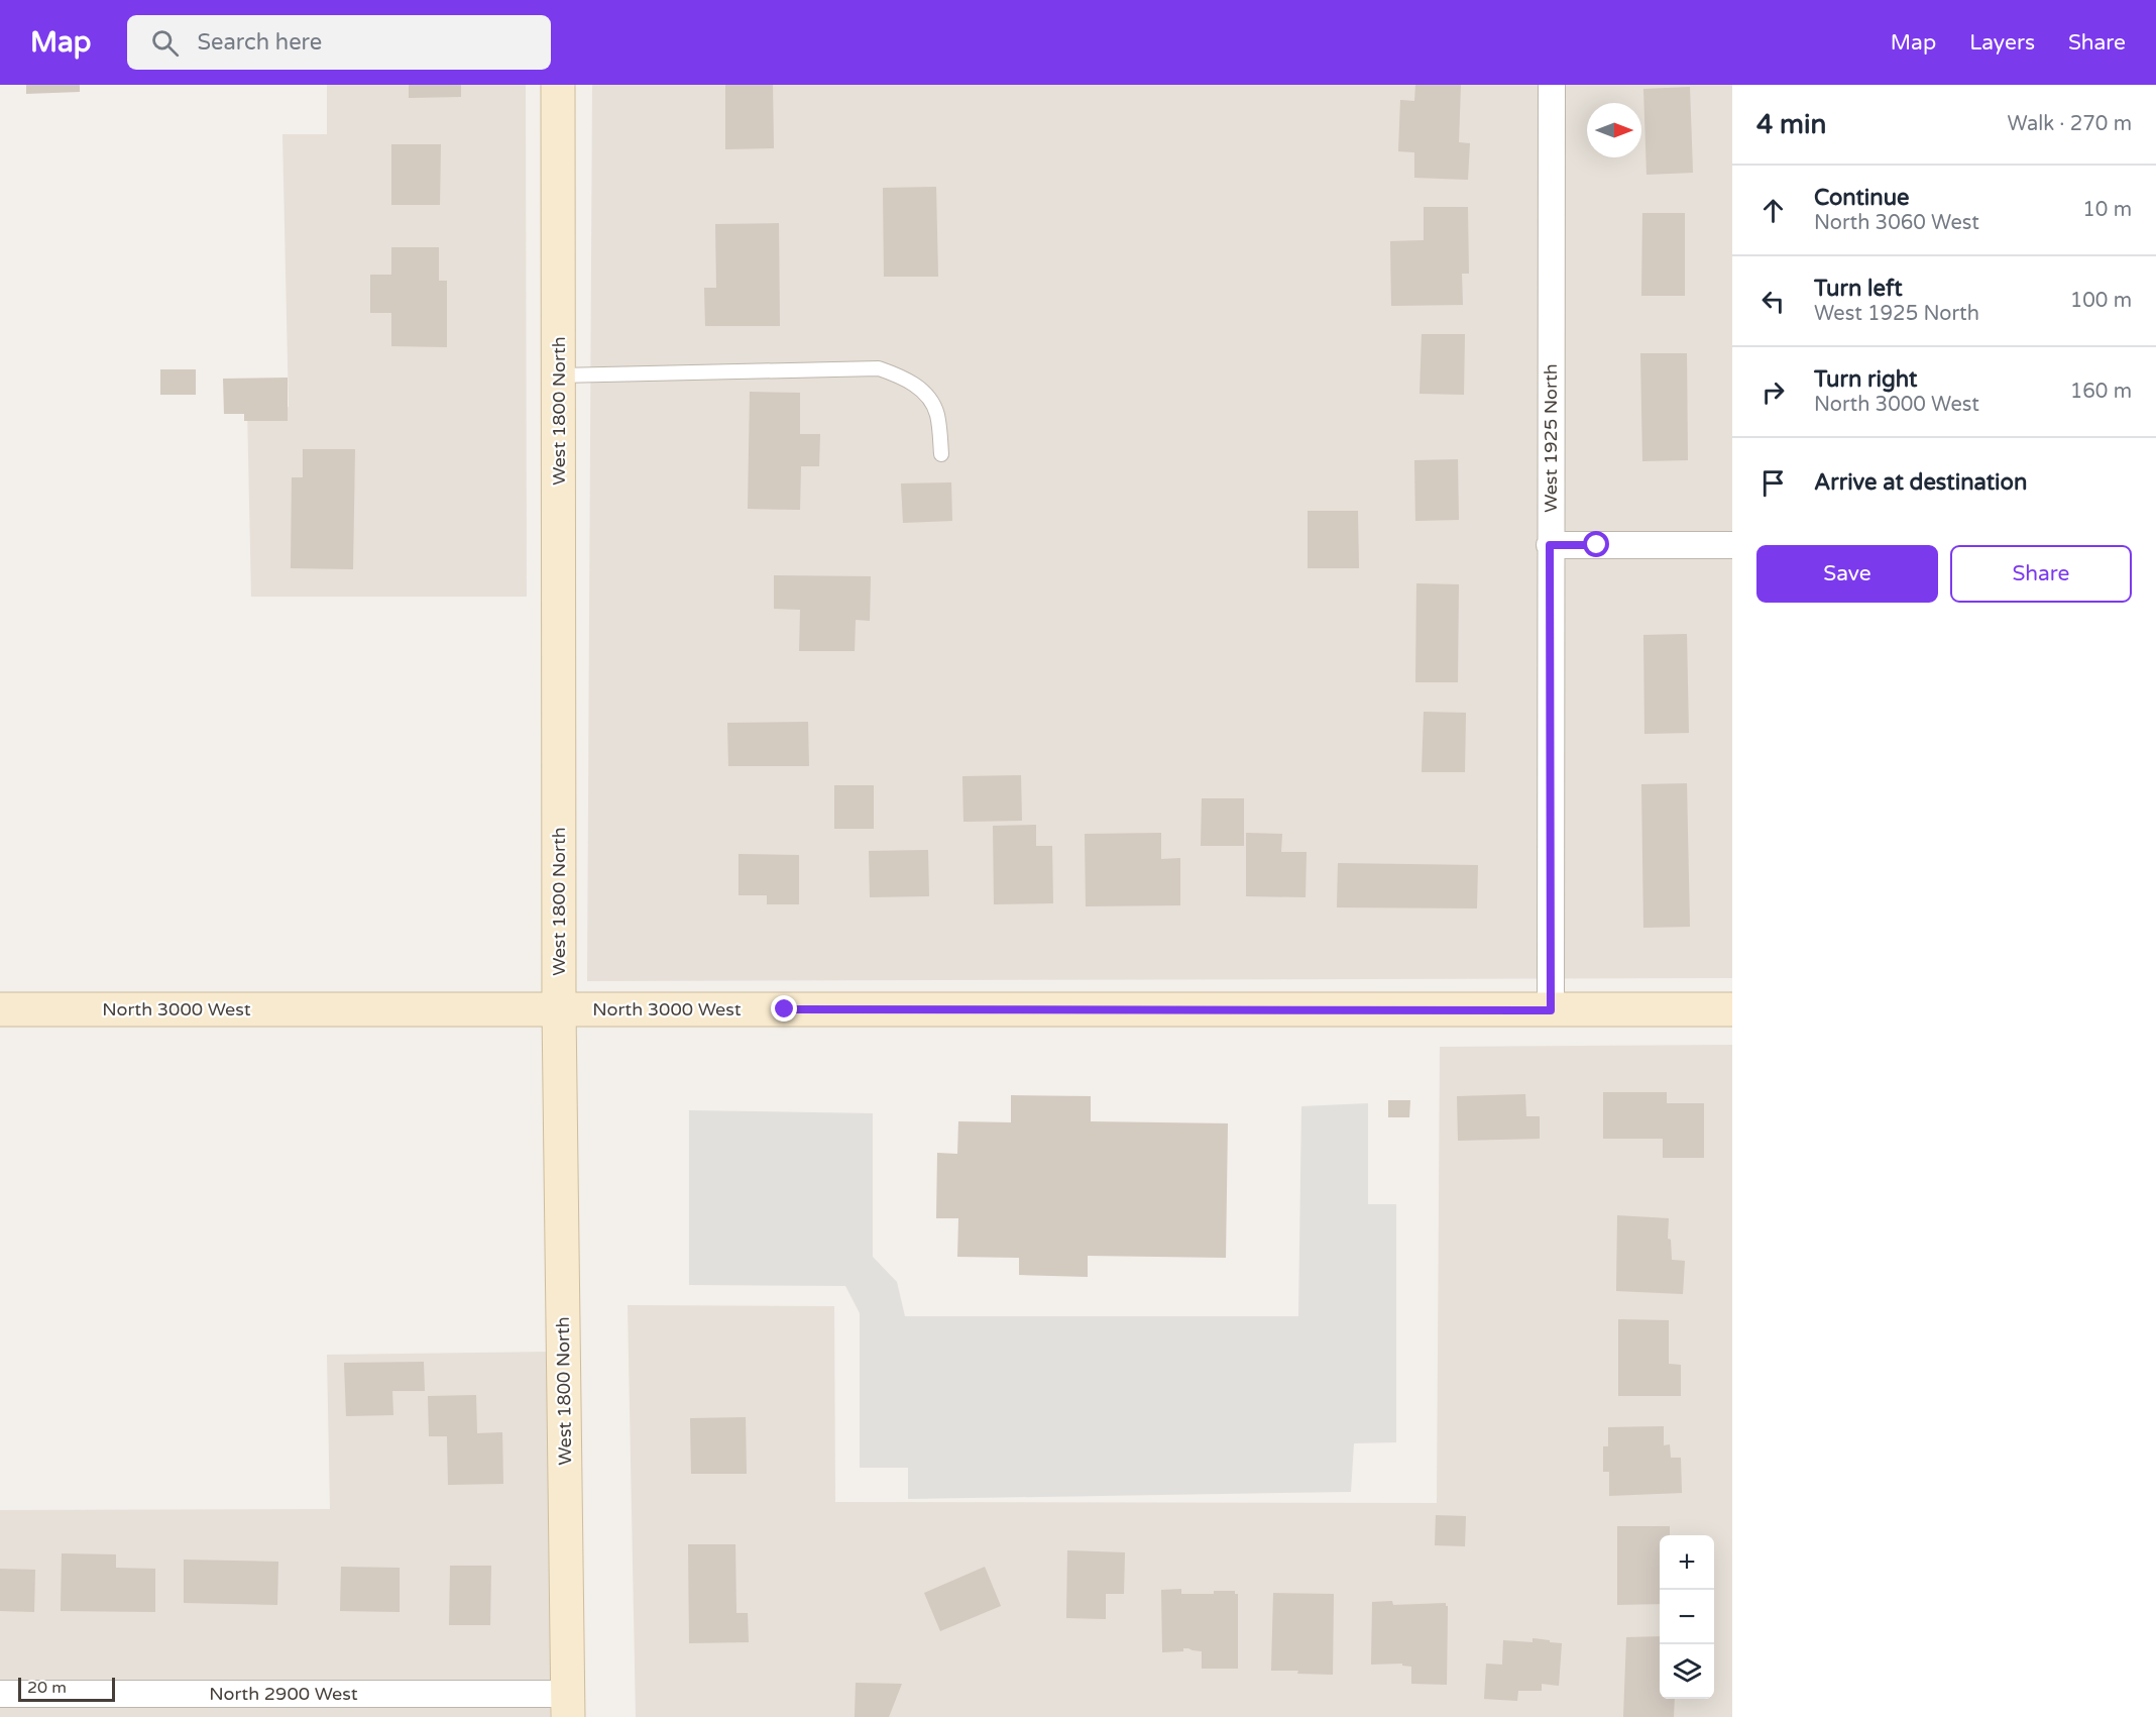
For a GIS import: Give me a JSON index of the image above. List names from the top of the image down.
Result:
{
  "streets": {
    "main road": ["West 1800 North", "North 3000 West"],
    "street": ["West 1925 North", "North 2900 West"]
  },
  "crossings": [
    ["West 1800 North", "North 3000 West"],
    ["West 1800 North", "North 2900 West"],
    ["West 1925 North", "North 3000 West"]
  ],
  "scale_bar": "20 m",
  "north": "right",
  "page": {
    "header": "Map",
    "search": "Search here",
    "nav": ["Map", "Layers", "Share"],
    "heading": ["4 min", "Walk · 270 m"],
    "list": [
      ["Continue", "North 3060 West", "10 m"],
      ["Turn left", "West 1925 North", "100 m"],
      ["Turn right", "North 3000 West", "160 m"],
      "Arrive at destination"
    ],
    "buttons": ["Save", "Share"],
    "map_buttons": ["+", "−"],
    "scale": "20 m"
  }
}
